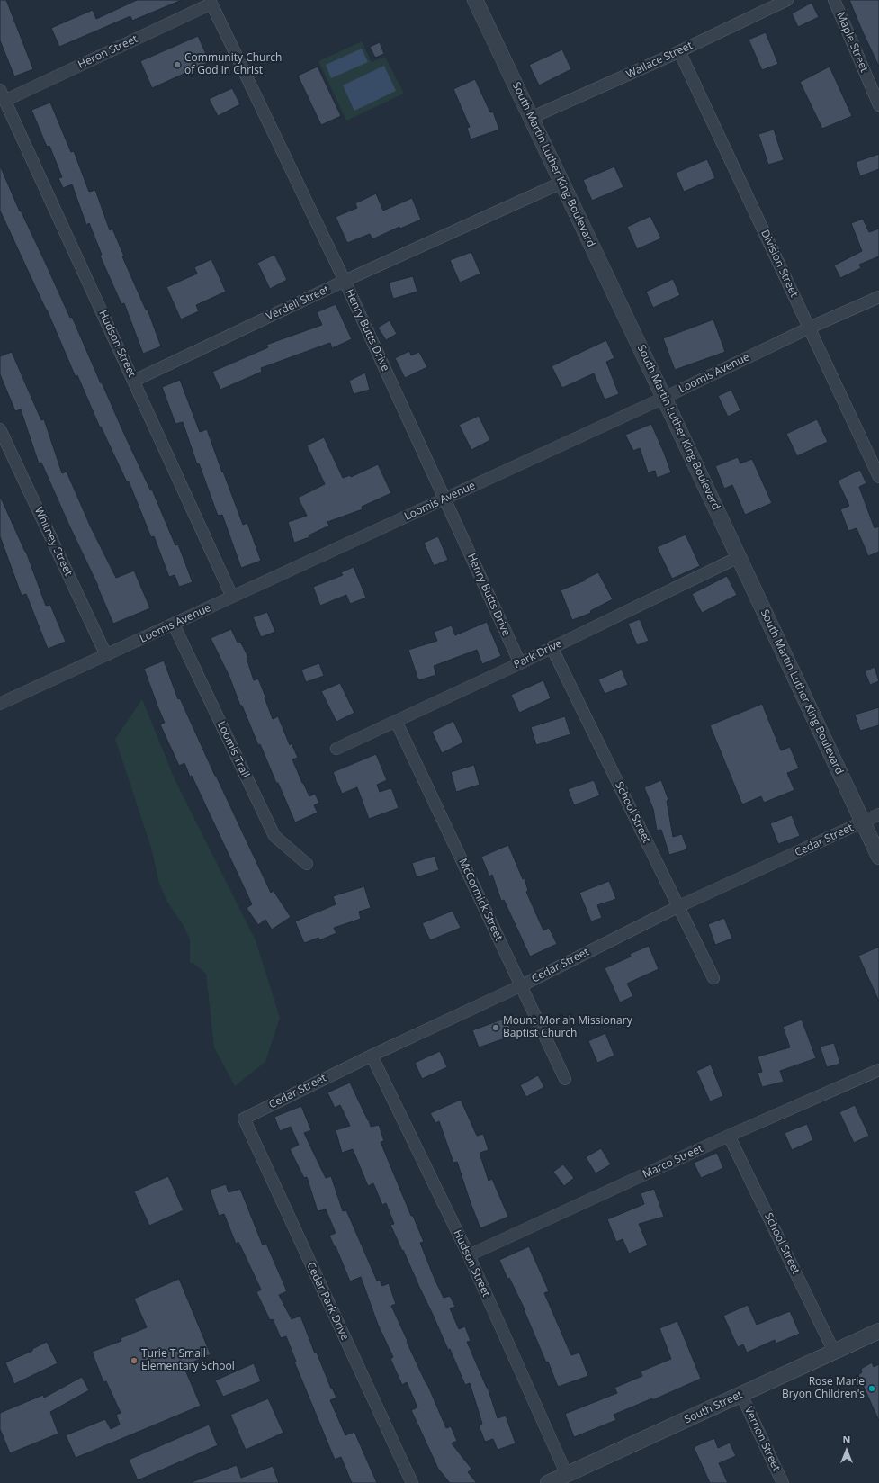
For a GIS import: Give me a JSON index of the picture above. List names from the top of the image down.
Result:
{
  "streets": {
    "street": [
      "Maple Street",
      "Heron Street",
      "Wallace Street",
      "South Martin Luther King Boulevard",
      "Division Street",
      "Verdell Street",
      "Henry Butts Drive",
      "Hudson Street",
      "Loomis Avenue",
      "Whitney Street",
      "Park Drive",
      "Loomis Trail",
      "School Street",
      "Cedar Street",
      "McCormick Street",
      "Marco Street",
      "Cedar Park Drive",
      "South Street",
      "Vernon Street"
    ]
  },
  "crossings": [
    ["Heron Street", "Henry Butts Drive"],
    ["Heron Street", "Hudson Street"],
    ["Wallace Street", "South Martin Luther King Boulevard"],
    ["Wallace Street", "Division Street"],
    ["South Martin Luther King Boulevard", "Verdell Street"],
    ["South Martin Luther King Boulevard", "Loomis Avenue"],
    ["South Martin Luther King Boulevard", "Park Drive"],
    ["South Martin Luther King Boulevard", "Cedar Street"],
    ["Division Street", "Loomis Avenue"],
    ["Verdell Street", "Henry Butts Drive"],
    ["Verdell Street", "Hudson Street"],
    ["Henry Butts Drive", "Loomis Avenue"],
    ["Henry Butts Drive", "Park Drive"],
    ["Hudson Street", "Loomis Avenue"],
    ["Hudson Street", "Cedar Street"],
    ["Hudson Street", "Marco Street"],
    ["Hudson Street", "South Street"],
    ["Loomis Avenue", "Whitney Street"],
    ["Loomis Avenue", "Loomis Trail"],
    ["Park Drive", "School Street"],
    ["Park Drive", "McCormick Street"],
    ["School Street", "Cedar Street"],
    ["School Street", "Marco Street"],
    ["School Street", "South Street"],
    ["Cedar Street", "McCormick Street"],
    ["Cedar Street", "Cedar Park Drive"],
    ["South Street", "Vernon Street"]
  ],
  "places": [
    "Community Church of God in Christ",
    "Mount Moriah Missionary Baptist Church",
    "Turie T Small Elementary School",
    "Rose Marie Bryon Children's"
  ],
  "north": "top"
}
